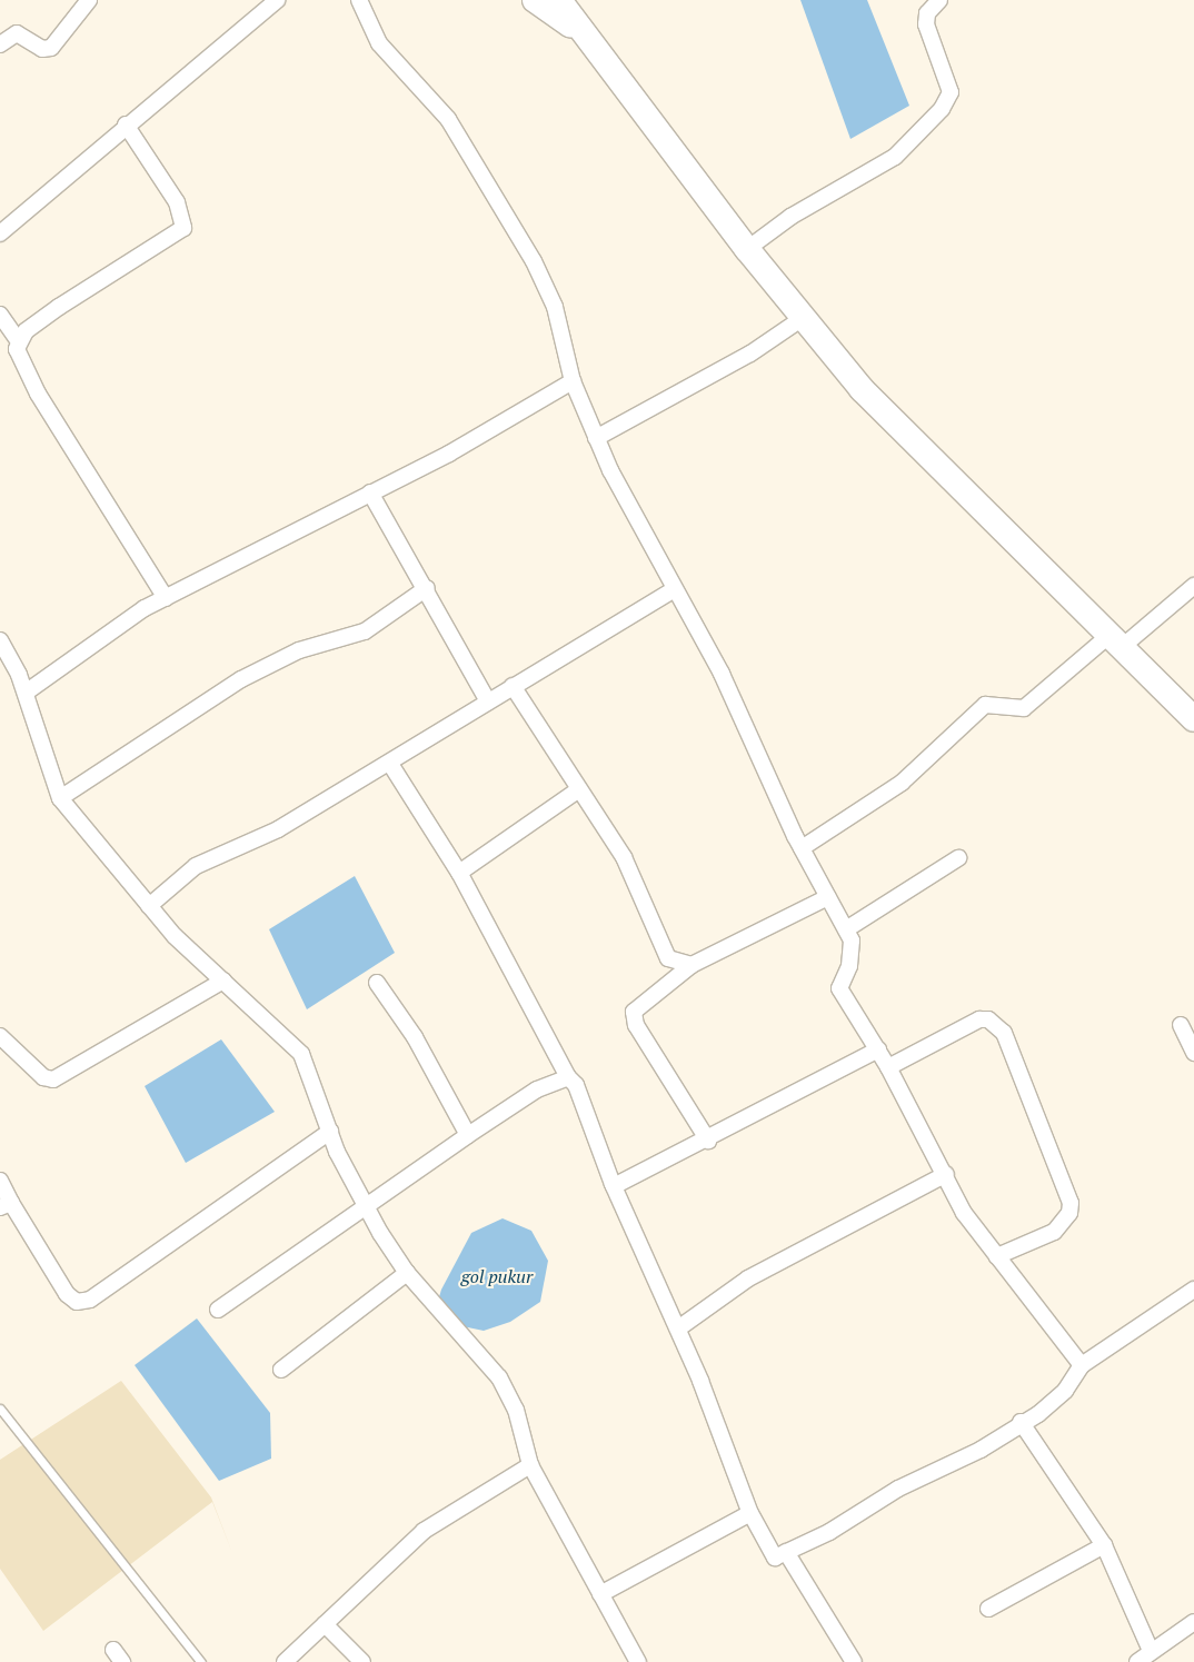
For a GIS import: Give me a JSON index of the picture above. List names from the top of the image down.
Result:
{
  "water": ["gol pukur"]
}
